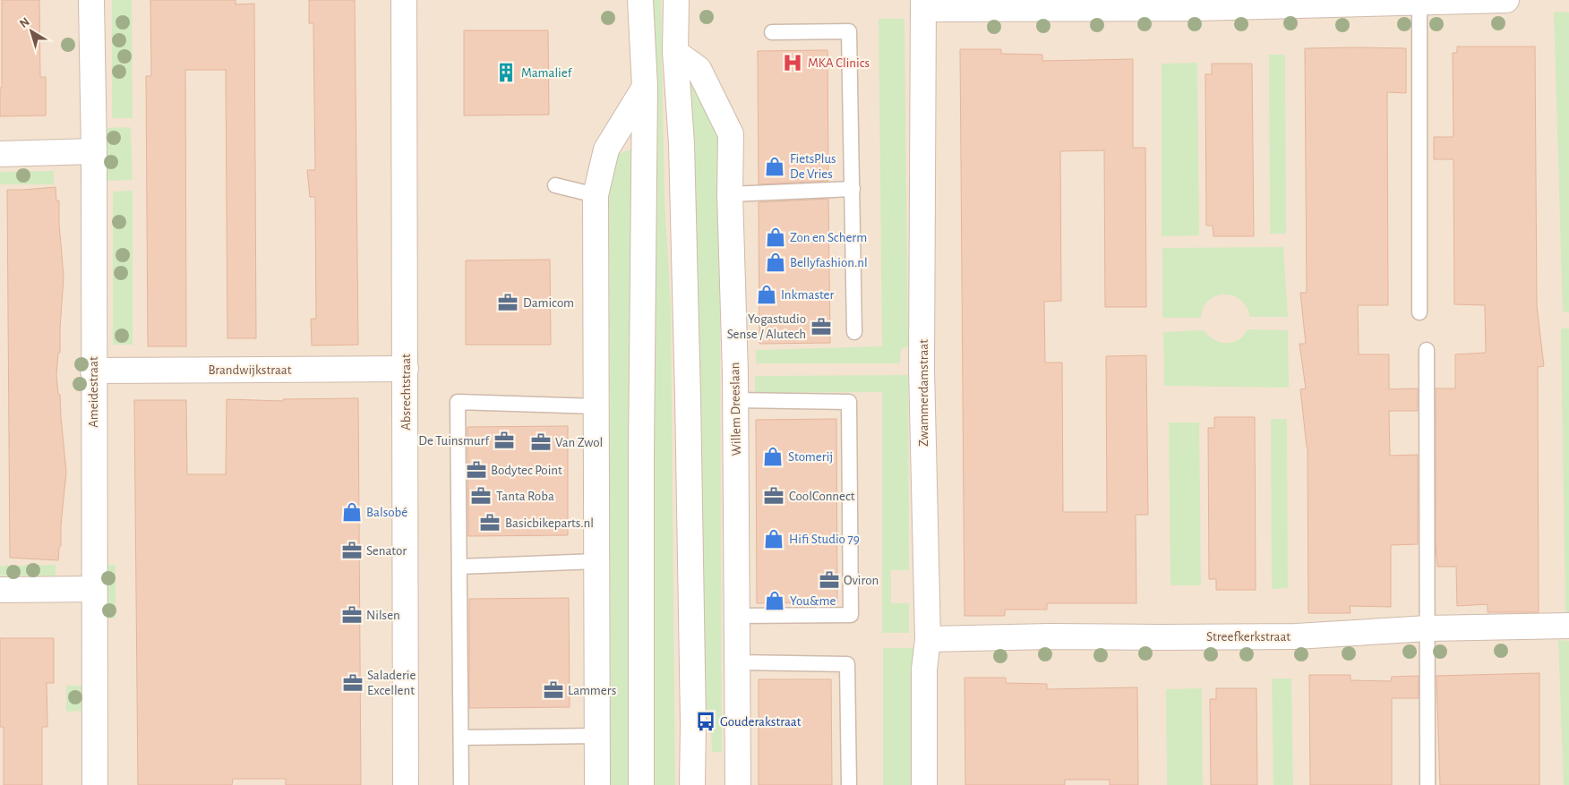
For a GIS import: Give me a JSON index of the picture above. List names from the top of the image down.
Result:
{
  "streets": {
    "street": [
      "Brandwijkstraat",
      "Ameidestraat",
      "Absrechtstraat",
      "Zwammerdamstraat",
      "Willem Dreeslaan",
      "Streefkerkstraat"
    ]
  },
  "crossings": [
    ["Brandwijkstraat", "Ameidestraat"],
    ["Brandwijkstraat", "Absrechtstraat"],
    ["Zwammerdamstraat", "Streefkerkstraat"]
  ],
  "places": {
    "hospital": ["MKA Clinics"],
    "building": ["Mamalief"],
    "shop": [
      "FietsPlus De Vries",
      "Zon en Scherm",
      "Bellyfashion.nl",
      "Inkmaster",
      "Stomerij",
      "Balsobé",
      "Hifi Studio 79",
      "You&me"
    ],
    "office": [
      "Damicom",
      "Yogastudio Sense / Alutech",
      "De Tuinsmurf",
      "Van Zwol",
      "Bodytec Point",
      "Tanta Roba",
      "CoolConnect",
      "Basicbikeparts.nl",
      "Senator",
      "Oviron",
      "Nilsen",
      "Saladerie Excellent",
      "Lammers"
    ],
    "bus stop": ["Gouderakstraat"]
  },
  "north": "top left"
}
